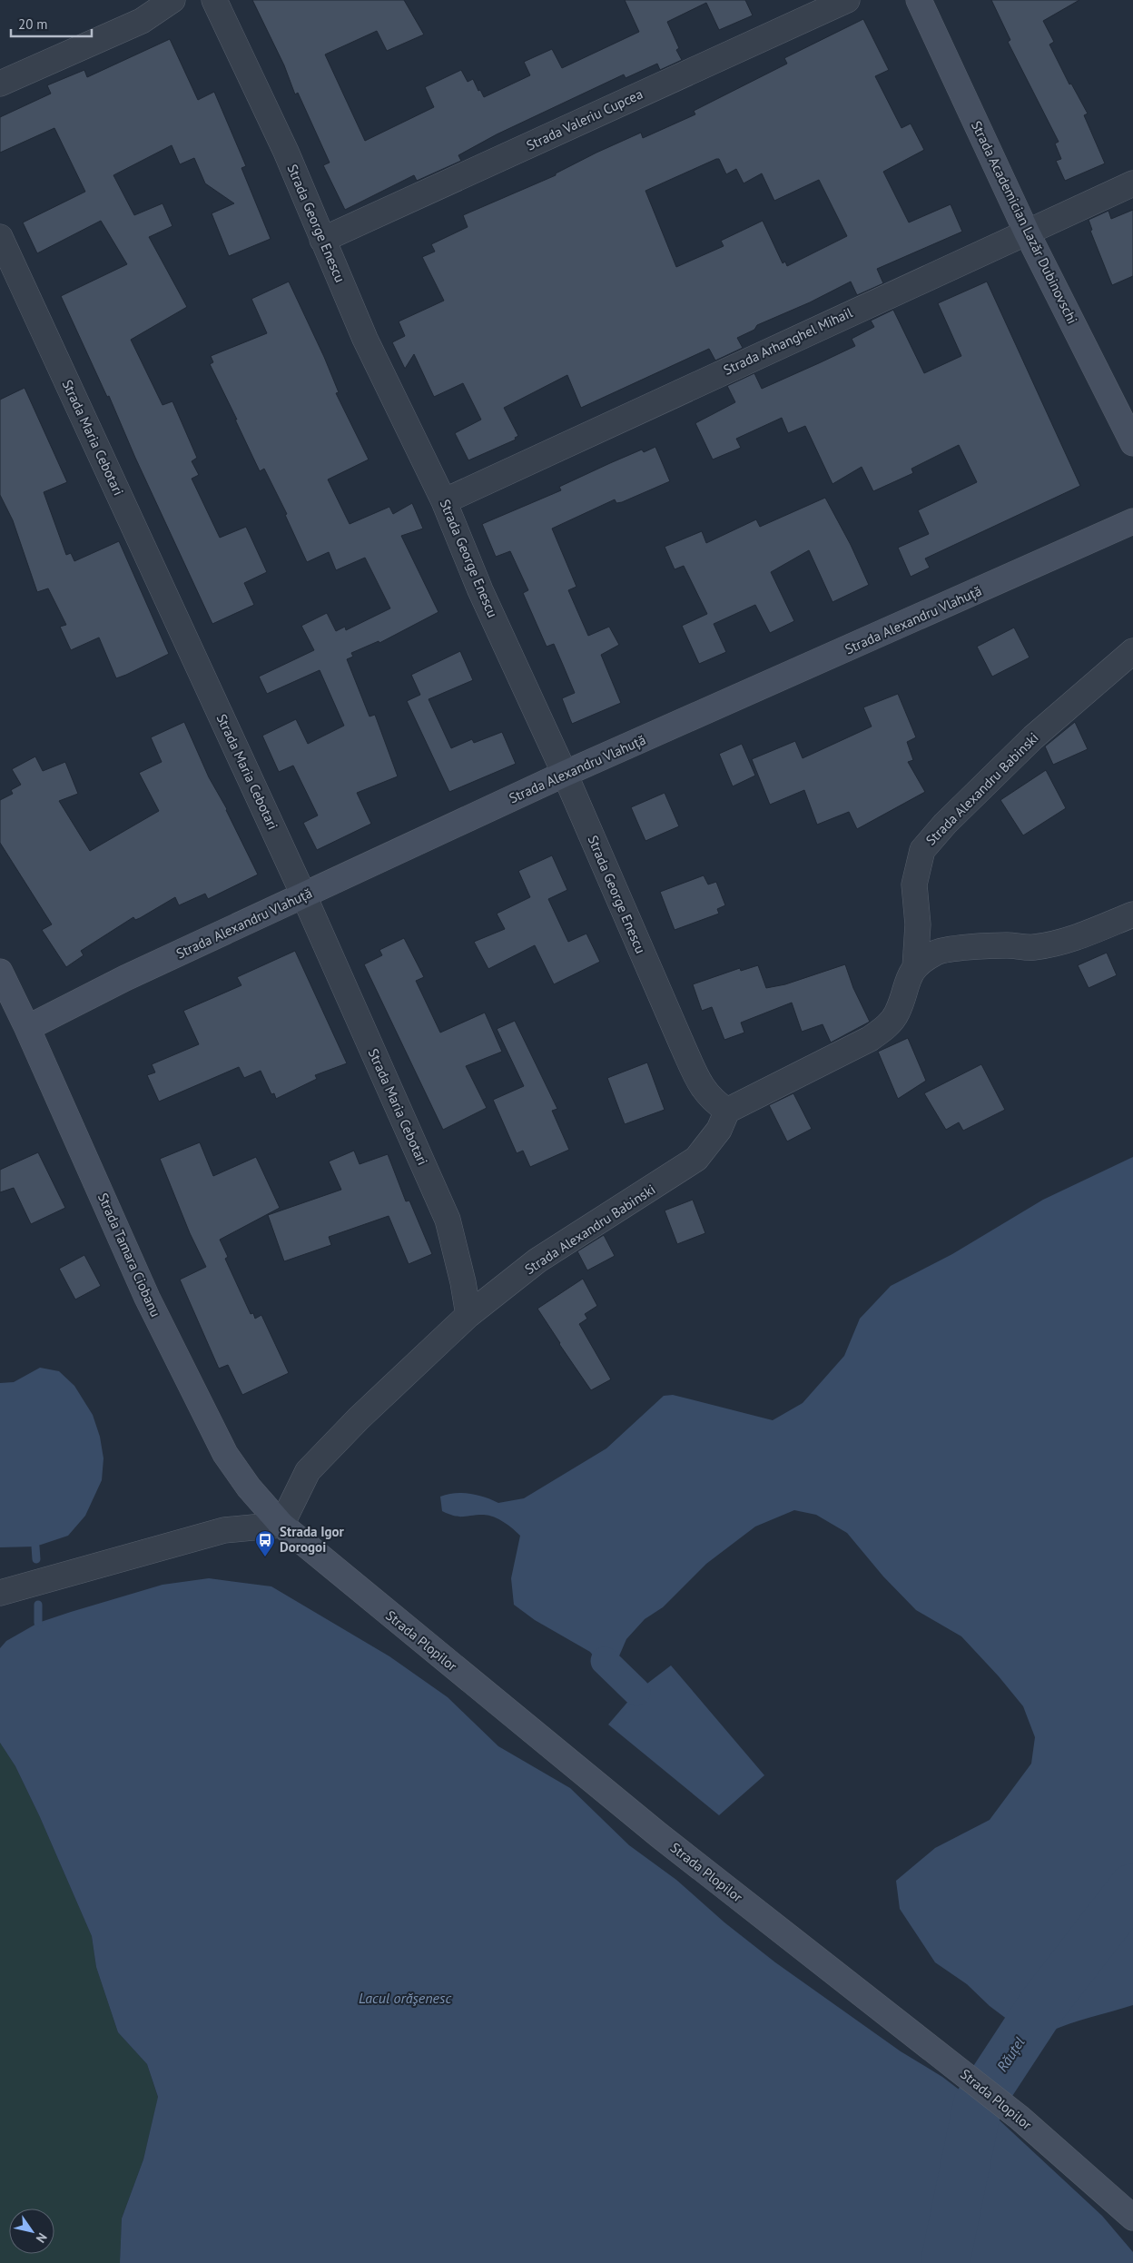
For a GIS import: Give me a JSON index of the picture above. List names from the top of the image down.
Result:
{
  "streets": {
    "street": [
      "Strada Valeriu Cupcea",
      "Strada Academician Lazăr Dubinovschi",
      "Strada George Enescu",
      "Strada Arhanghel Mihail",
      "Strada Maria Cebotari",
      "Strada Аlexandru Vlahuță",
      "Strada Alexandru Babinski",
      "Strada Tamara Ciobanu",
      "Strada Plopilor"
    ]
  },
  "crossings": [
    ["Strada Valeriu Cupcea", "Strada George Enescu"],
    ["Strada Academician Lazăr Dubinovschi", "Strada Arhanghel Mihail"],
    ["Strada George Enescu", "Strada Arhanghel Mihail"],
    ["Strada George Enescu", "Strada Аlexandru Vlahuță"],
    ["Strada George Enescu", "Strada Alexandru Babinski"],
    ["Strada Maria Cebotari", "Strada Аlexandru Vlahuță"],
    ["Strada Maria Cebotari", "Strada Alexandru Babinski"],
    ["Strada Аlexandru Vlahuță", "Strada Tamara Ciobanu"],
    ["Strada Alexandru Babinski", "Strada Tamara Ciobanu"],
    ["Strada Alexandru Babinski", "Strada Plopilor"],
    ["Strada Tamara Ciobanu", "Strada Plopilor"]
  ],
  "water": ["Lacul orăşenesc", "Răuțel"],
  "places": {
    "bus stop": ["Strada Igor Dorogoi"]
  },
  "scale_bar": "20 m",
  "north": "bottom right"
}
